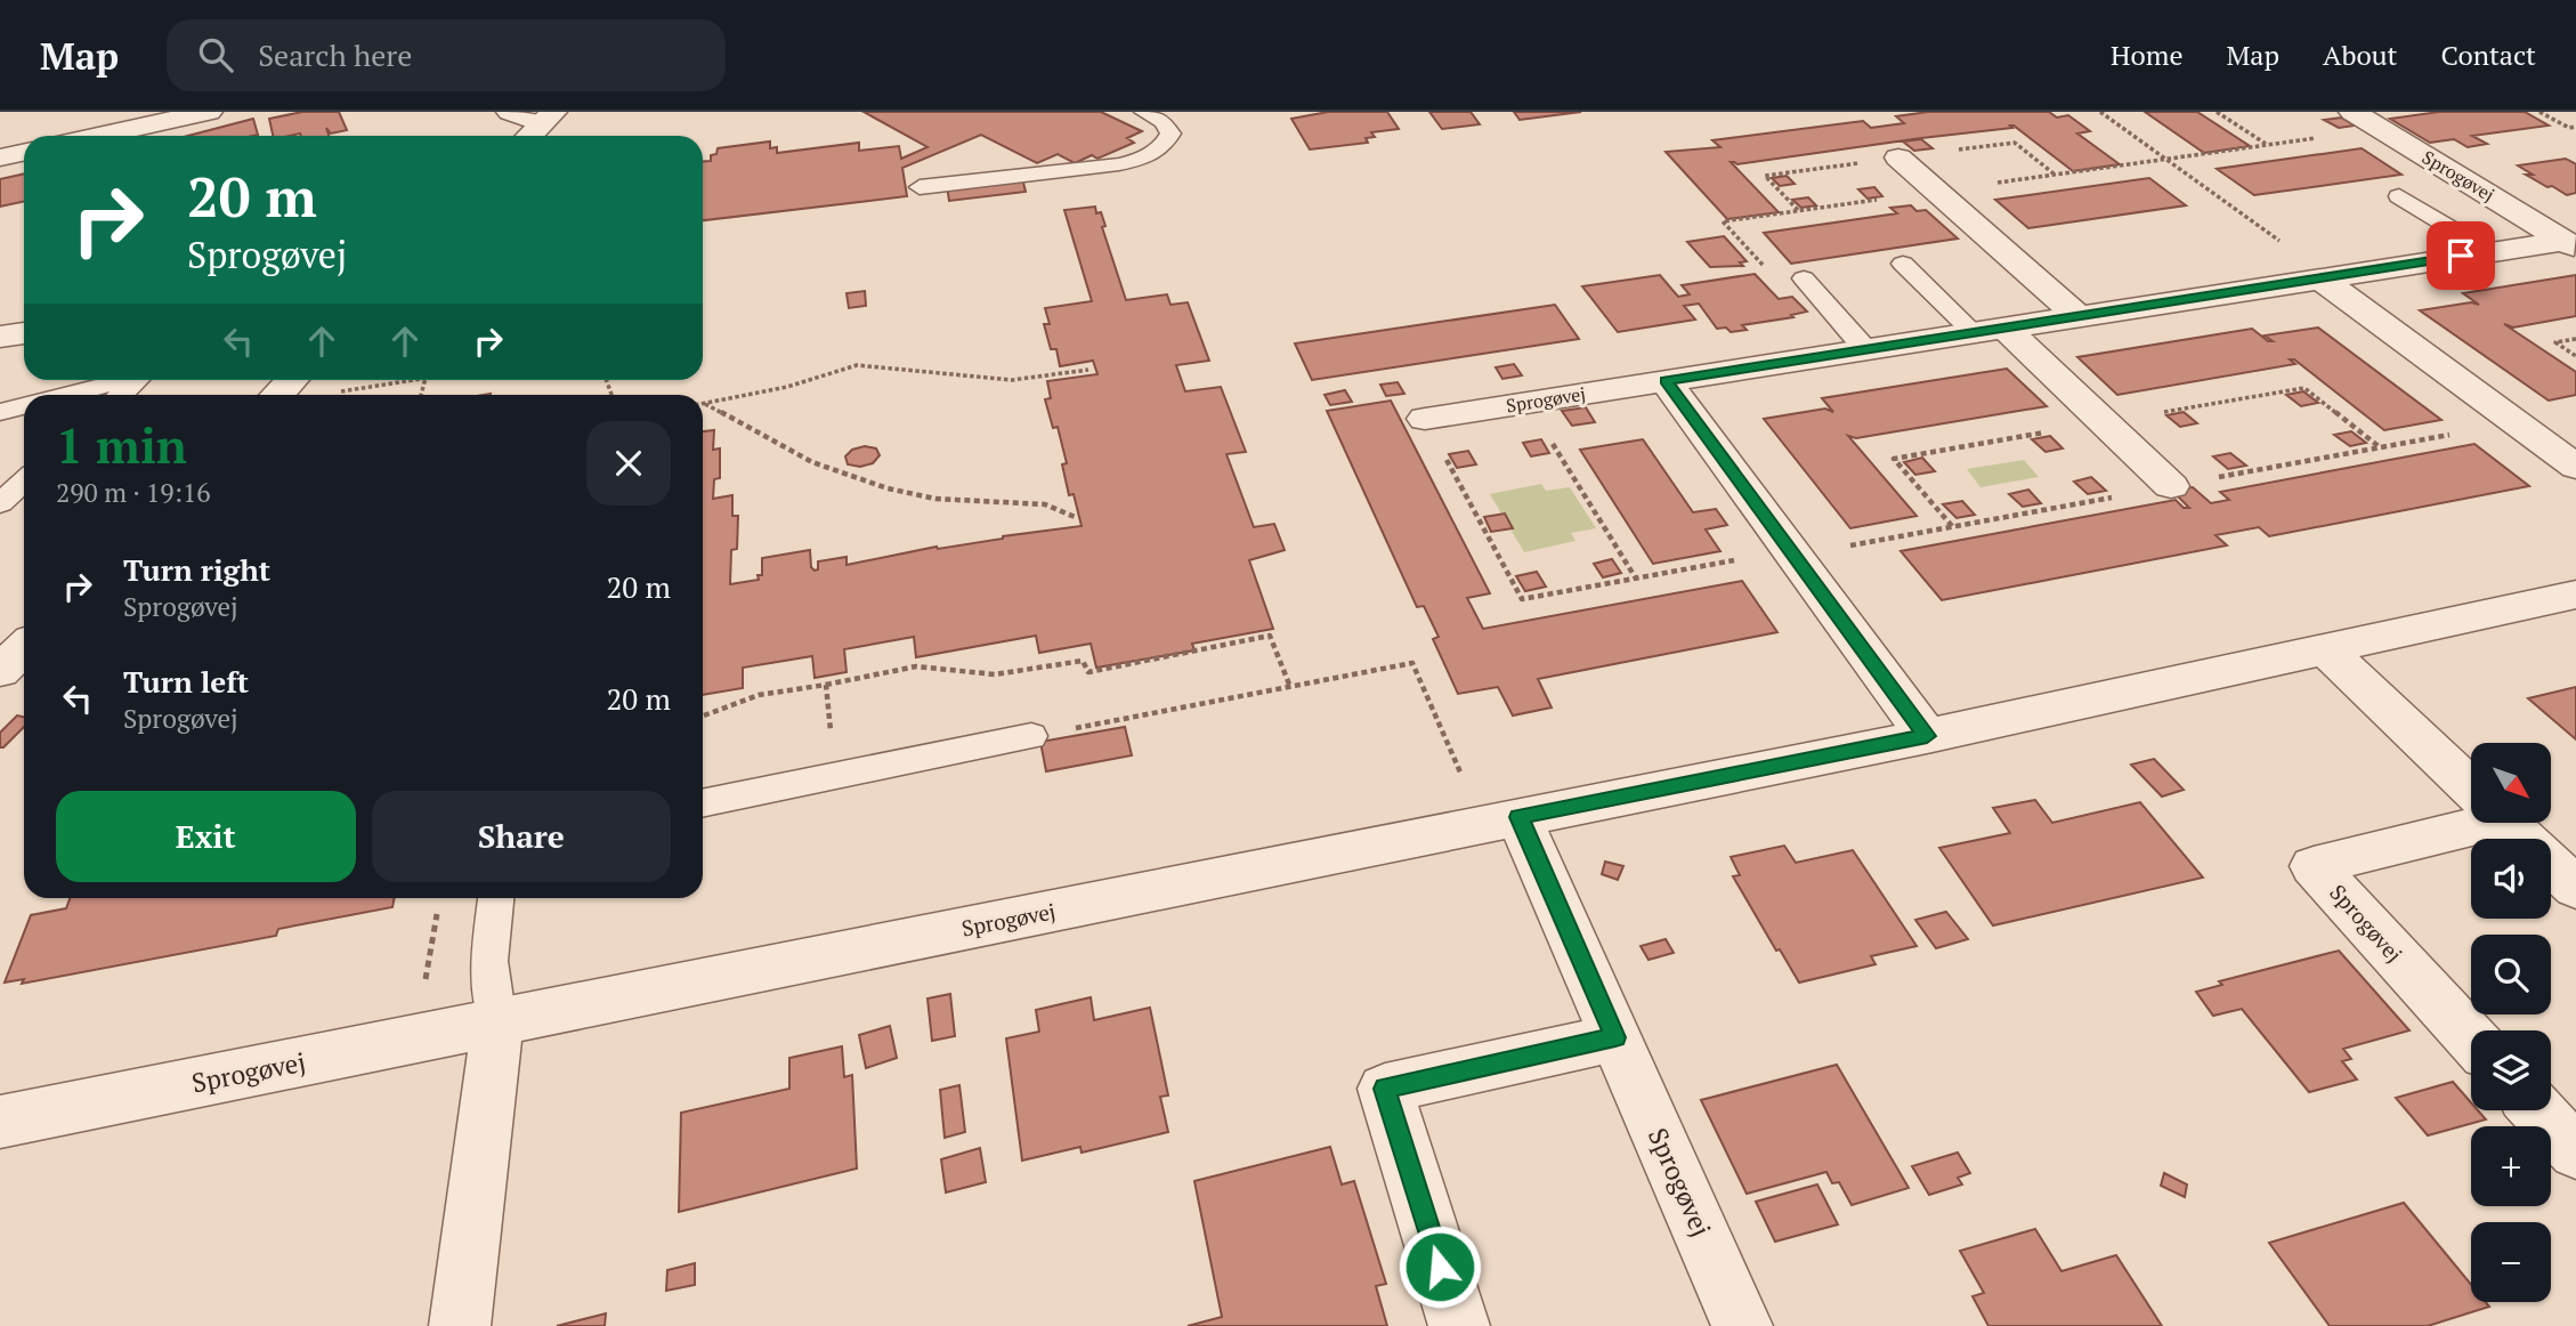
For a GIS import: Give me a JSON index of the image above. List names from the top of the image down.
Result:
{
  "streets": {
    "street": ["Sprogøvej"]
  },
  "north": "bottom right",
  "page": {
    "header": "Map",
    "search": "Search here",
    "nav": [
      "Home",
      "Map",
      "About",
      "Contact"
    ],
    "turn": ["20 m", "Sprogøvej"],
    "heading": ["1 min", "290 m · 19:16"],
    "list": [
      {
        "name": "Turn right",
        "note": "Sprogøvej",
        "value": "20 m"
      },
      {
        "name": "Turn left",
        "note": "Sprogøvej",
        "value": "20 m"
      }
    ],
    "map_buttons": ["+", "−"],
    "buttons": ["Exit", "Share"]
  }
}
